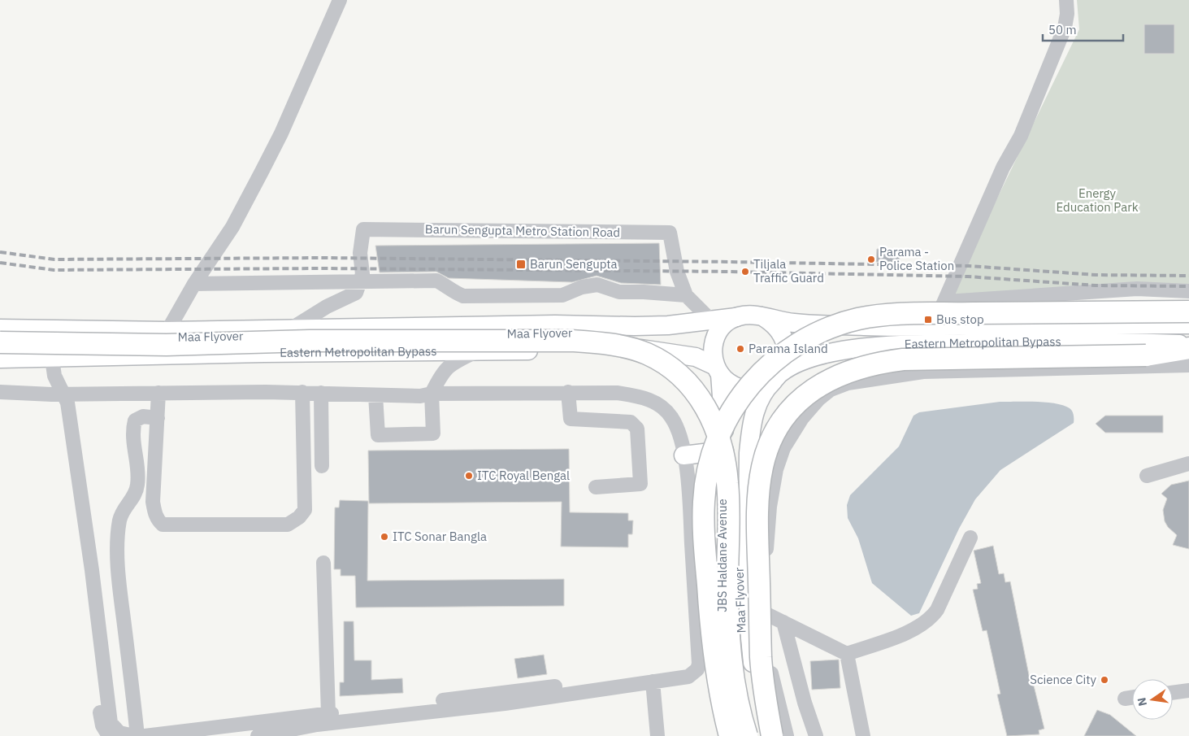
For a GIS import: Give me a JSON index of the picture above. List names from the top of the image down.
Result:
{
  "streets": {
    "highway": ["Maa Flyover"],
    "main road": ["Eastern Metropolitan Bypass", "JBS Haldane Avenue"],
    "street": ["Barun Sengupta Metro Station Road"]
  },
  "crossings": [
    ["Eastern Metropolitan Bypass", "JBS Haldane Avenue"]
  ],
  "parks": ["Energy Education Park"],
  "places": {
    "other": [
      "Parama - Police Station",
      "Tiljala Traffic Guard",
      "Parama Island",
      "ITC Royal Bengal",
      "ITC Sonar Bangla",
      "Science City"
    ],
    "transit": ["Barun Sengupta", "Bus stop"]
  },
  "scale_bar": "50 m",
  "north": "left"
}
